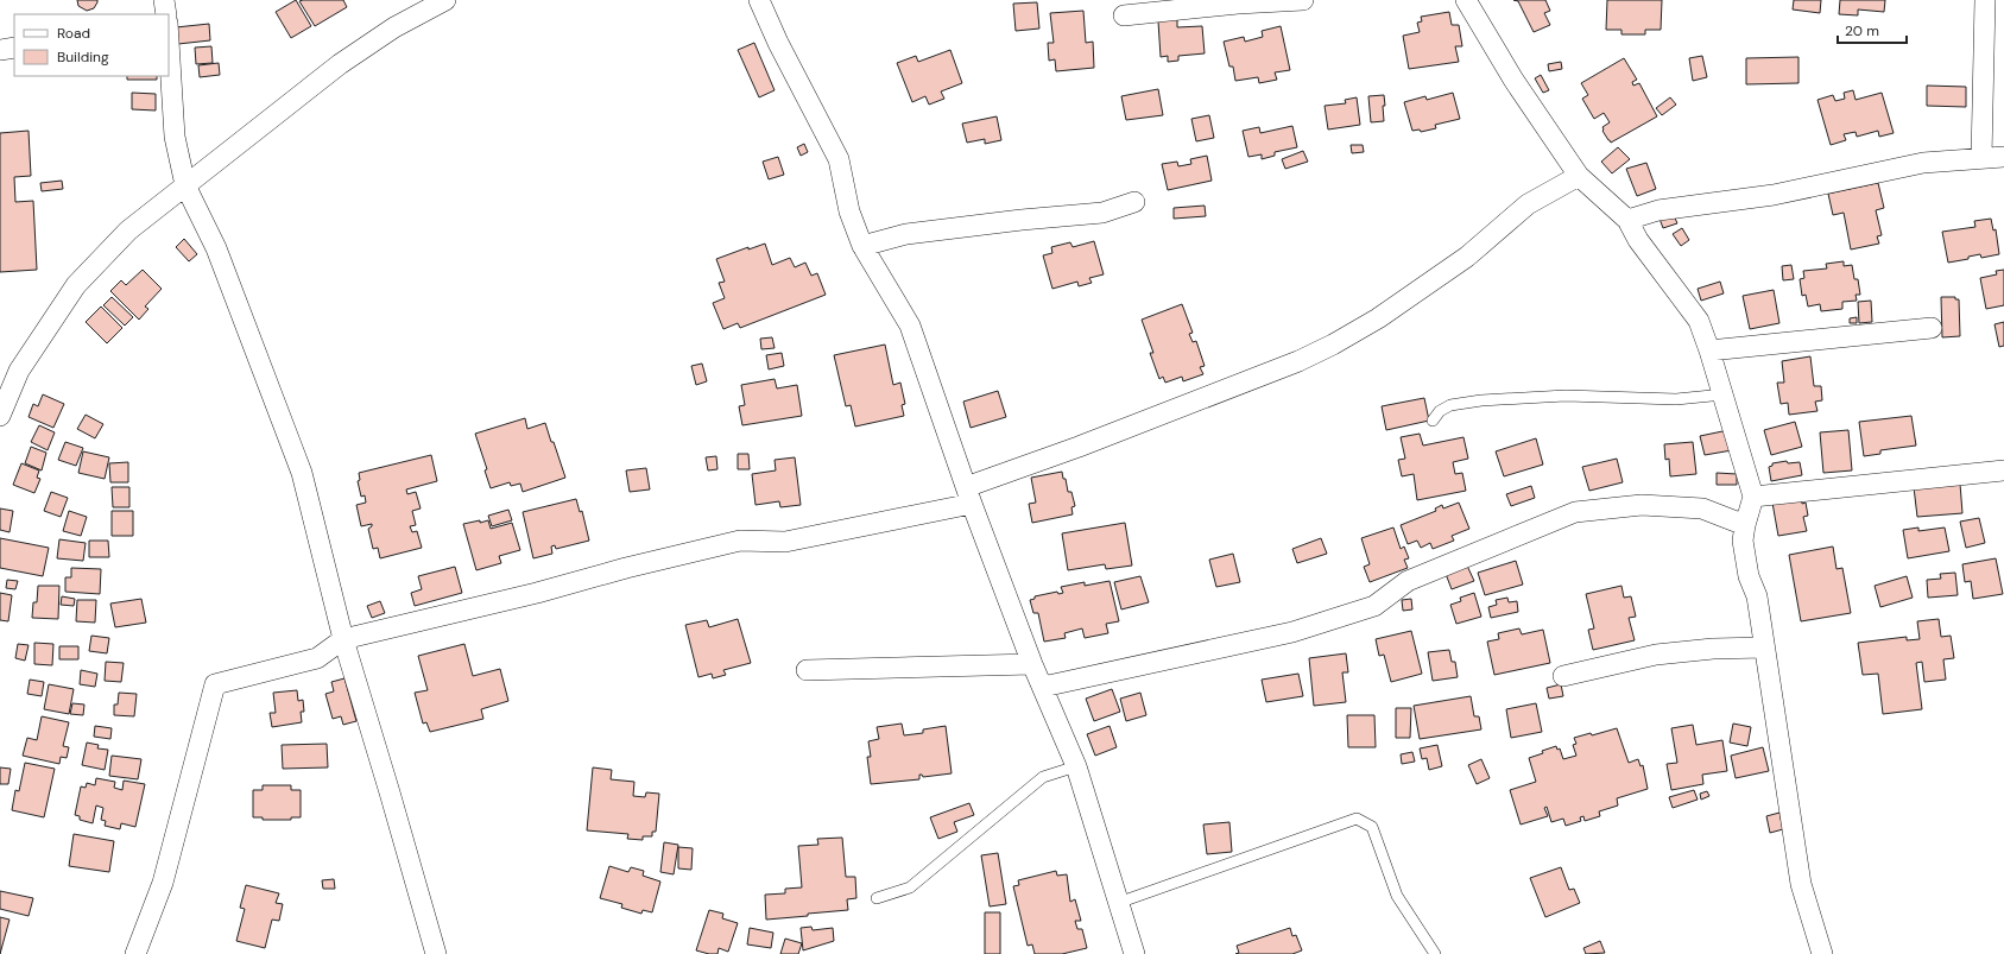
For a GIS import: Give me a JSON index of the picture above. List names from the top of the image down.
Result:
{
  "legend": ["Road", "Building"],
  "scale_bar": "20 m"
}
